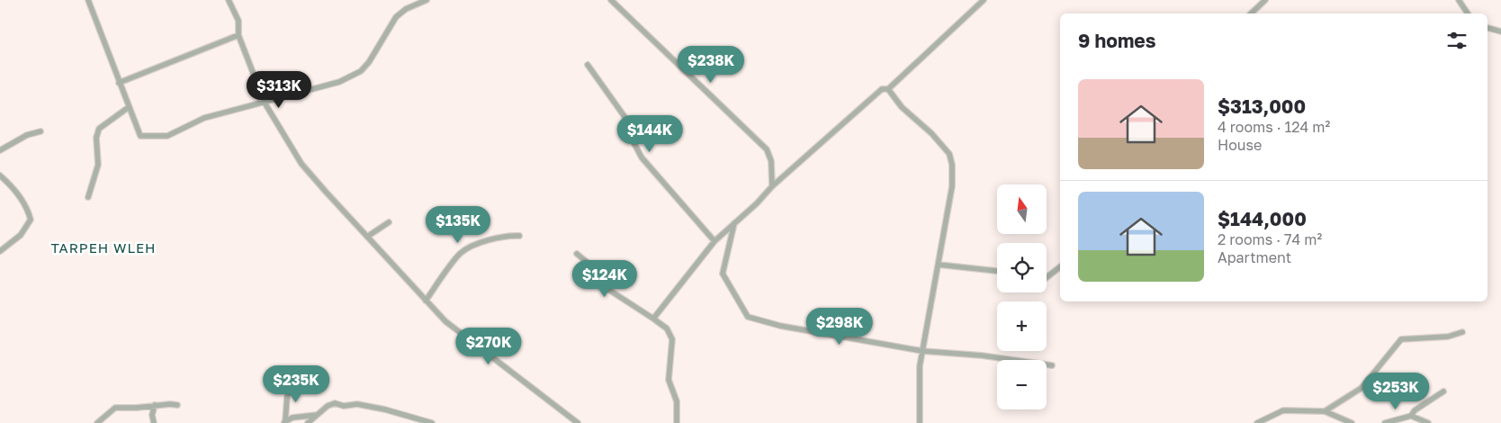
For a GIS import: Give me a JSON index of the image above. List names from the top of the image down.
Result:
{
  "districts": ["TARPEH WLEH"],
  "north": "top",
  "page": {
    "heading": "9 homes",
    "price": [
      "$238K",
      "$313K",
      "$144K",
      "$135K",
      "$124K",
      "$298K",
      "$270K",
      "$235K",
      "$253K"
    ],
    "list": [
      {
        "name": "$313,000",
        "note": "4 rooms · 124 m² · House"
      },
      {
        "name": "$144,000",
        "note": "2 rooms · 74 m² · Apartment"
      }
    ],
    "map_buttons": ["+", "−"]
  }
}
